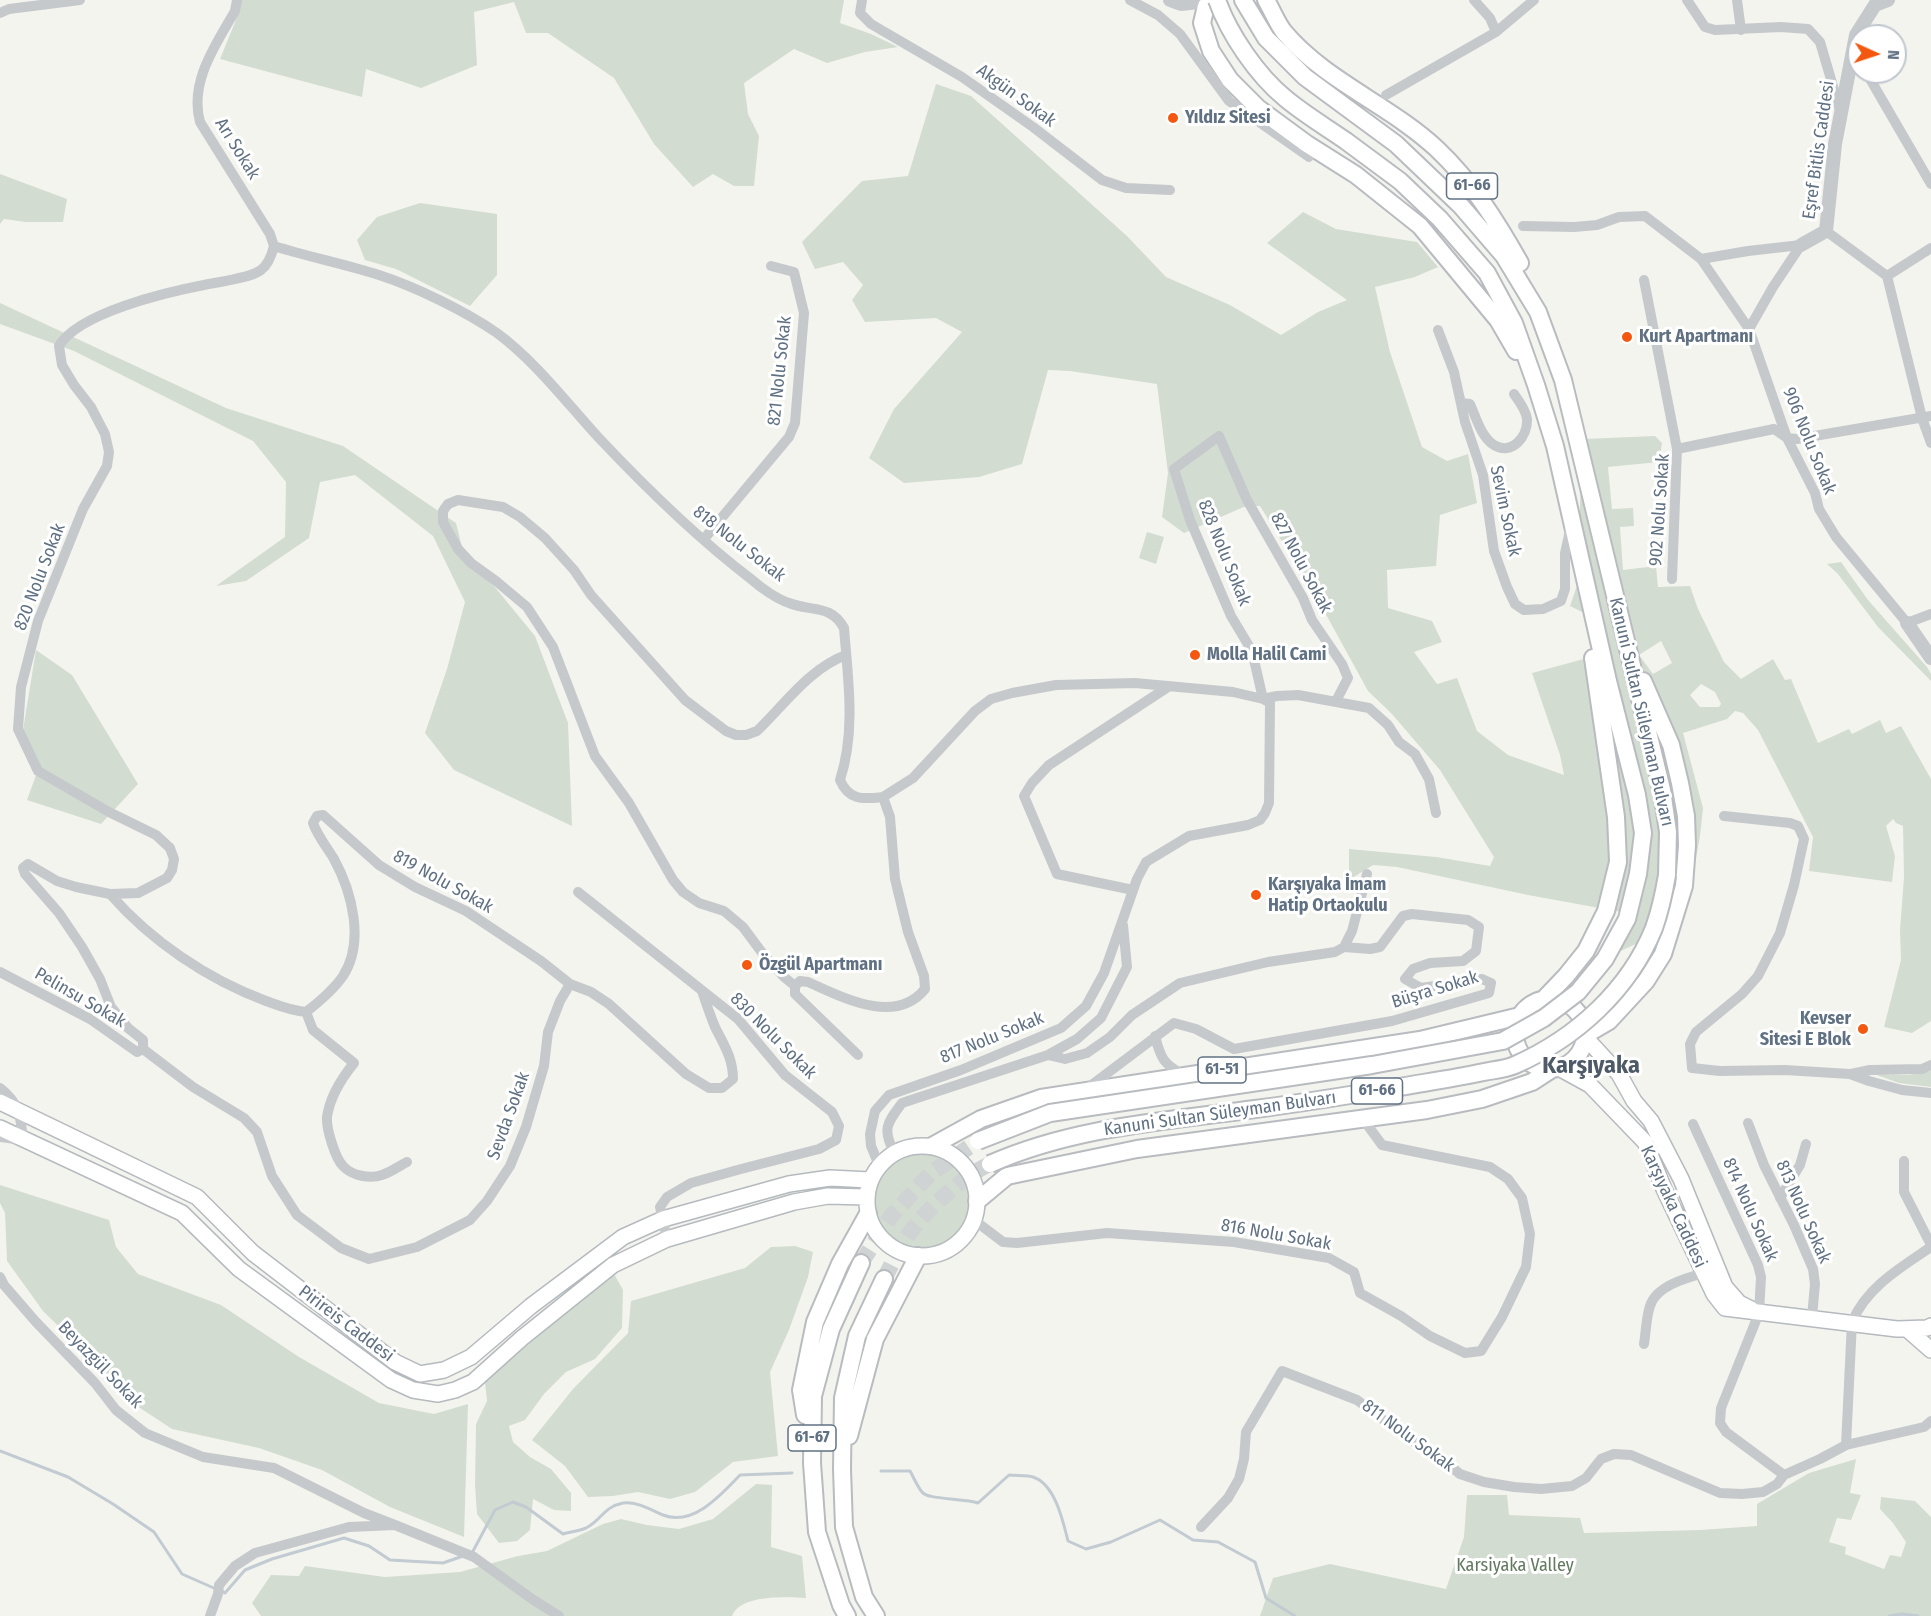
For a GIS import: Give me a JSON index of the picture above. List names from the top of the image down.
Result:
{
  "streets": {
    "main road": [
      "61-66",
      "Kanuni Sultan Süleyman Bulvarı",
      "61-51",
      "Karşıyaka Caddesi",
      "Pirireis Caddesi",
      "61-67"
    ],
    "street": [
      "Akgün Sokak",
      "Arı Sokak",
      "Eşref Bitlis Caddesi",
      "821 Nolu Sokak",
      "906 Nolu Sokak",
      "902 Nolu Sokak",
      "Sevim Sokak",
      "818 Nolu Sokak",
      "828 Nolu Sokak",
      "827 Nolu Sokak",
      "820 Nolu Sokak",
      "819 Nolu Sokak",
      "Büşra Sokak",
      "Pelinsu Sokak",
      "830 Nolu Sokak",
      "817 Nolu Sokak",
      "Sevda Sokak",
      "814 Nolu Sokak",
      "813 Nolu Sokak",
      "816 Nolu Sokak",
      "Beyazgül Sokak",
      "811 Nolu Sokak"
    ]
  },
  "crossings": [
    ["Arı Sokak", "818 Nolu Sokak"],
    ["Arı Sokak", "820 Nolu Sokak"],
    ["Eşref Bitlis Caddesi", "906 Nolu Sokak"],
    ["61-66", "Kanuni Sultan Süleyman Bulvarı"],
    ["61-66", "61-51"],
    ["61-66", "Karşıyaka Caddesi"],
    ["821 Nolu Sokak", "818 Nolu Sokak"],
    ["906 Nolu Sokak", "902 Nolu Sokak"],
    ["Sevim Sokak", "Kanuni Sultan Süleyman Bulvarı"],
    ["818 Nolu Sokak", "820 Nolu Sokak"],
    ["828 Nolu Sokak", "827 Nolu Sokak"],
    ["828 Nolu Sokak", "817 Nolu Sokak"],
    ["820 Nolu Sokak", "Pelinsu Sokak"],
    ["820 Nolu Sokak", "Sevda Sokak"],
    ["819 Nolu Sokak", "830 Nolu Sokak"],
    ["819 Nolu Sokak", "Sevda Sokak"],
    ["Büşra Sokak", "817 Nolu Sokak"],
    ["Büşra Sokak", "61-51"],
    ["Pelinsu Sokak", "Sevda Sokak"],
    ["830 Nolu Sokak", "Pirireis Caddesi"],
    ["817 Nolu Sokak", "61-51"],
    ["817 Nolu Sokak", "816 Nolu Sokak"],
    ["817 Nolu Sokak", "Pirireis Caddesi"],
    ["817 Nolu Sokak", "61-67"],
    ["61-51", "Karşıyaka Caddesi"],
    ["61-51", "816 Nolu Sokak"],
    ["61-51", "Pirireis Caddesi"],
    ["61-51", "61-67"],
    ["Karşıyaka Caddesi", "814 Nolu Sokak"],
    ["Karşıyaka Caddesi", "813 Nolu Sokak"],
    ["Karşıyaka Caddesi", "811 Nolu Sokak"],
    ["814 Nolu Sokak", "813 Nolu Sokak"],
    ["814 Nolu Sokak", "811 Nolu Sokak"],
    ["813 Nolu Sokak", "811 Nolu Sokak"],
    ["816 Nolu Sokak", "Pirireis Caddesi"],
    ["816 Nolu Sokak", "61-67"],
    ["Pirireis Caddesi", "61-67"]
  ],
  "districts": ["Karşıyaka"],
  "parks": ["Karsiyaka Valley"],
  "places": [
    "Yıldız Sitesi",
    "Kurt Apartmanı",
    "Molla Halil Cami",
    "Karşıyaka İmam Hatip Ortaokulu",
    "Özgül Apartmanı",
    "Kevser Sitesi E Blok"
  ],
  "north": "right"
}
